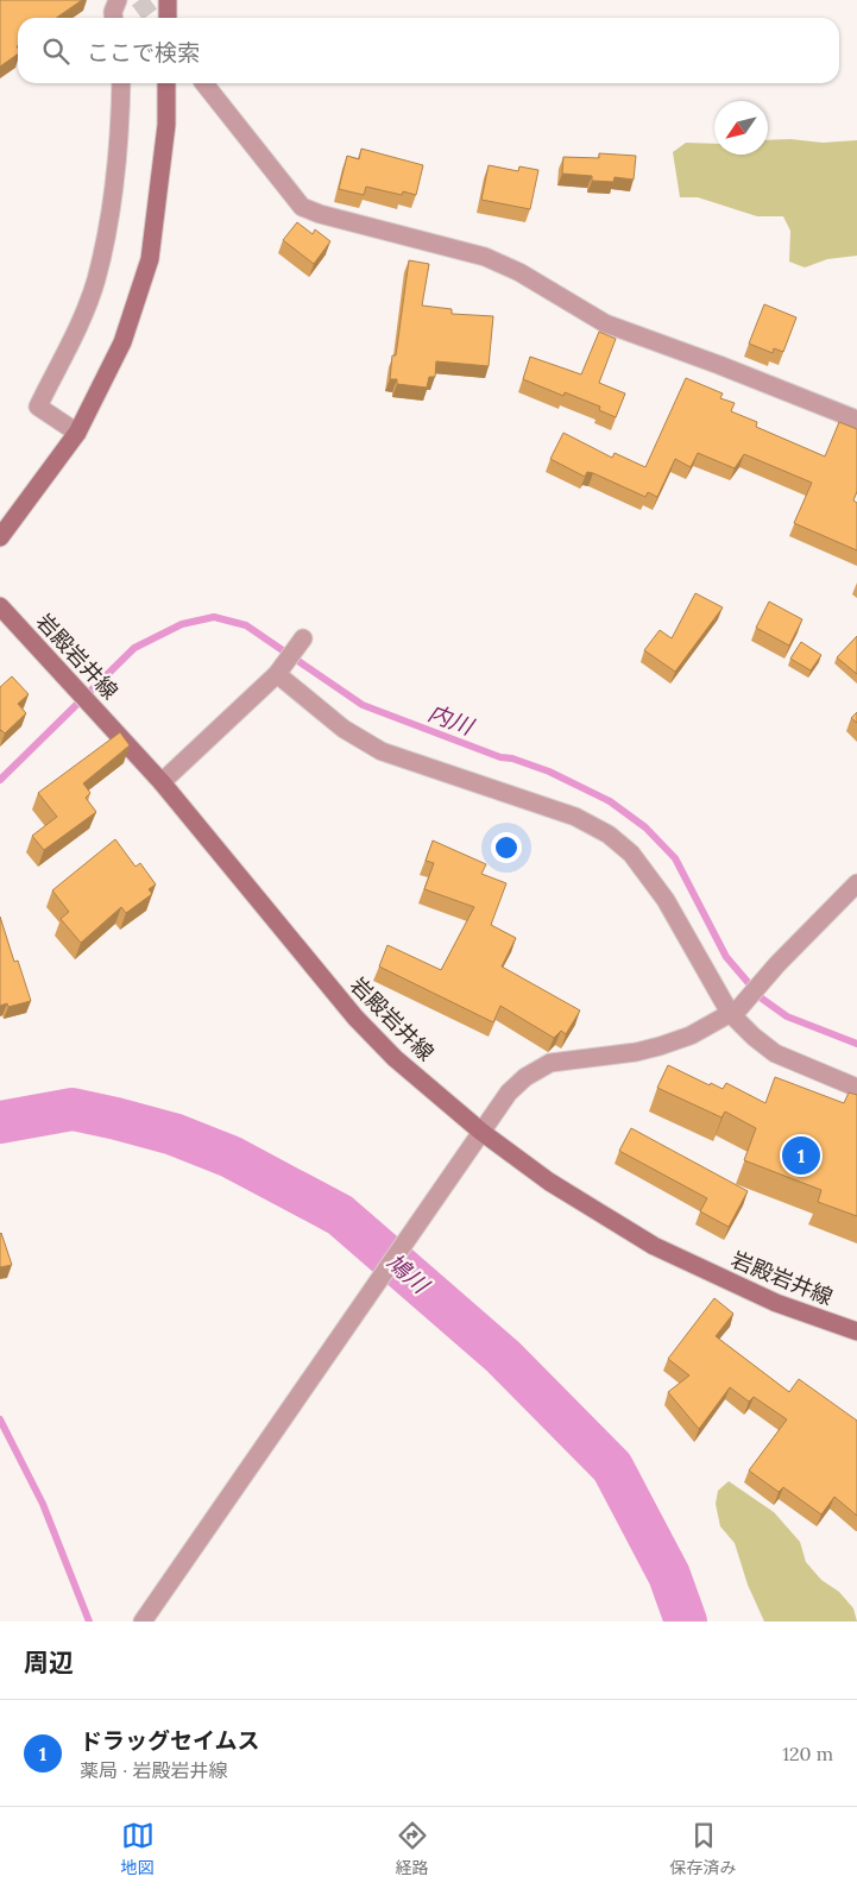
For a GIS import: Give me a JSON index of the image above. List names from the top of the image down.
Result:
{
  "streets": {
    "main road": ["岩殿岩井線"]
  },
  "water": ["内川", "鳩川"],
  "north": "bottom left",
  "page": {
    "search": "ここで検索",
    "pins": "1",
    "heading": "周辺",
    "list": [
      {
        "mark": "1",
        "name": "ドラッグセイムス",
        "note": "薬局 · 岩殿岩井線",
        "value": "120 m"
      }
    ],
    "nav": ["地図", "経路", "保存済み"]
  }
}
